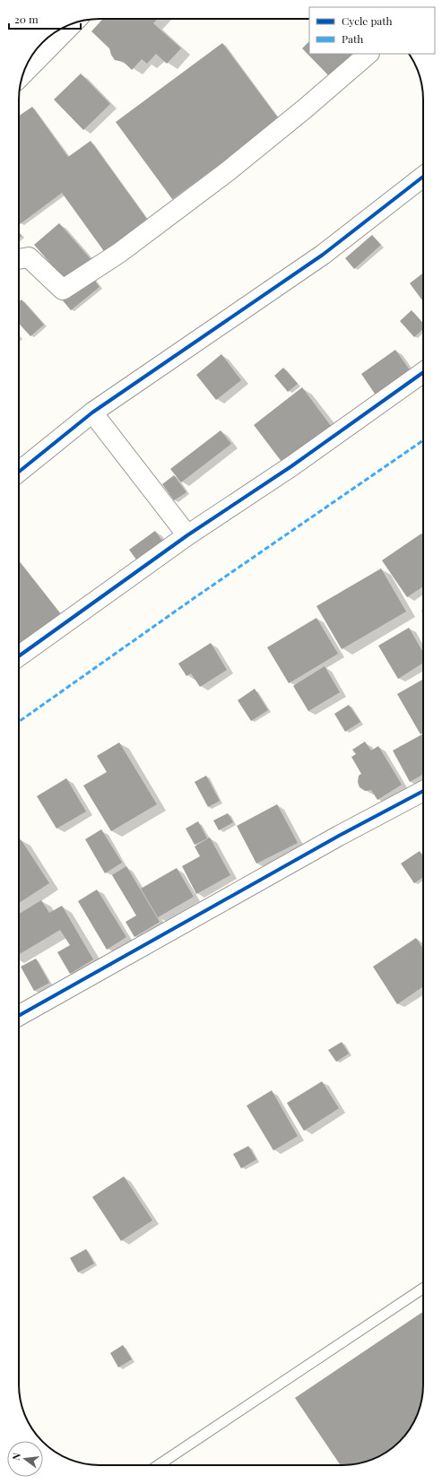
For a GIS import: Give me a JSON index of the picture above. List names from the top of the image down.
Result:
{
  "legend": ["Cycle path", "Path"],
  "scale_bar": "20 m",
  "north": "left"
}
